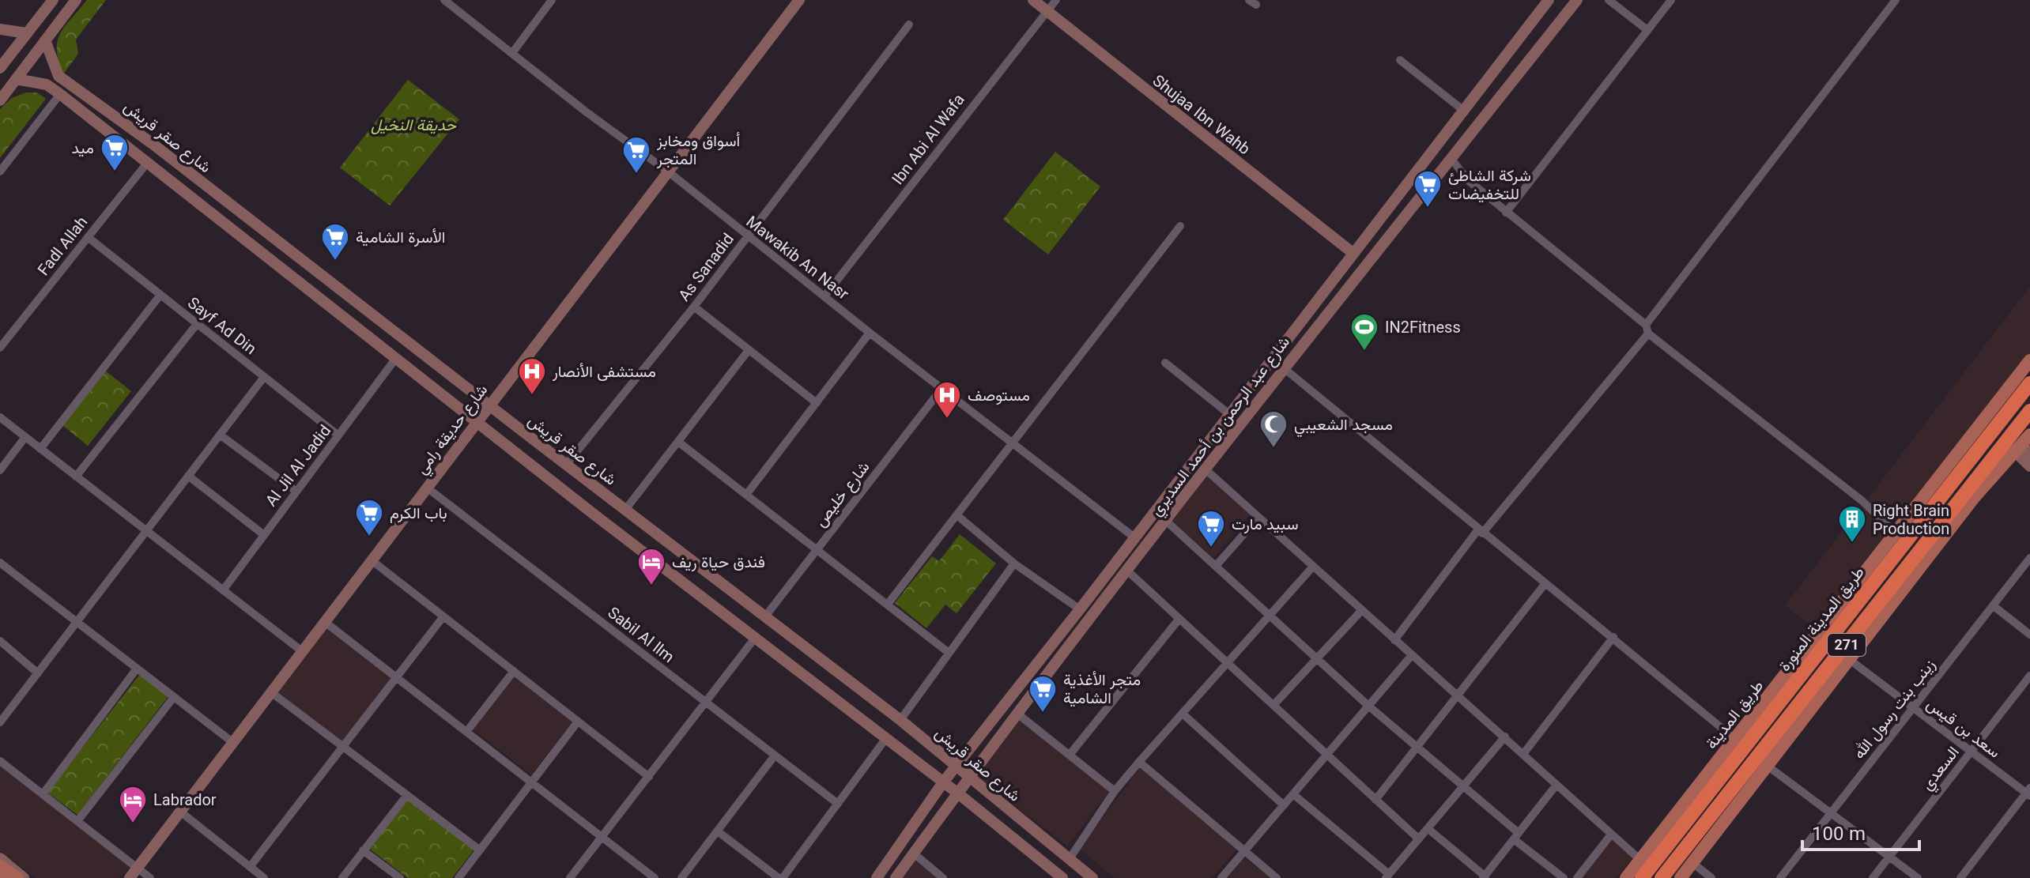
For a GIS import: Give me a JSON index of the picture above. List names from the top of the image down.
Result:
{
  "streets": {
    "highway": ["طريق المدينة المنورة", "271"],
    "main road": ["طريق المدينة"],
    "street": [
      "Shujaa Ibn Wahb",
      "شارع صقر قريش",
      "Ibn Abi Al Wafa",
      "Fadl Allah",
      "Mawakib An Nasr",
      "As Sanadid",
      "Sayf Ad Din",
      "شارع عبد الرحمن بن أحمد السديري",
      "شارع حديقة رامي",
      "Al Jil Al Jadid",
      "شارع خليص",
      "Sabil Al llm",
      "زينب بنت رسول الله",
      "سعد بن قيس",
      "السعدي"
    ]
  },
  "crossings": [
    ["Shujaa Ibn Wahb", "Ibn Abi Al Wafa"],
    ["Shujaa Ibn Wahb", "شارع عبد الرحمن بن أحمد السديري"],
    ["شارع صقر قريش", "Fadl Allah"],
    ["شارع صقر قريش", "As Sanadid"],
    ["شارع صقر قريش", "شارع عبد الرحمن بن أحمد السديري"],
    ["شارع صقر قريش", "شارع حديقة رامي"],
    ["شارع صقر قريش", "Al Jil Al Jadid"],
    ["شارع صقر قريش", "شارع خليص"],
    ["Ibn Abi Al Wafa", "Mawakib An Nasr"],
    ["Fadl Allah", "Sayf Ad Din"],
    ["Mawakib An Nasr", "As Sanadid"],
    ["Mawakib An Nasr", "شارع عبد الرحمن بن أحمد السديري"],
    ["Mawakib An Nasr", "شارع حديقة رامي"],
    ["Mawakib An Nasr", "شارع خليص"],
    ["Sayf Ad Din", "Al Jil Al Jadid"],
    ["شارع حديقة رامي", "Sabil Al llm"],
    ["زينب بنت رسول الله", "سعد بن قيس"],
    ["سعد بن قيس", "السعدي"]
  ],
  "parks": ["حديقة النخيل"],
  "places": {
    "supermarket": [
      "ميد",
      "أسواق ومخابز المتجر",
      "شركة الشاطئ للتخفيضات",
      "الأسرة الشامية",
      "باب الكرم",
      "سبيد مارت",
      "متجر الأغذية الشامية"
    ],
    "sports": ["IN2Fitness"],
    "hospital": ["مستشفى الأنصار", "مستوصف"],
    "mosque": ["مسجد الشعيبي"],
    "building": ["Right Brain Production"],
    "hotel": ["فندق حياة ريف", "Labrador"]
  },
  "scale_bar": "100 m"
}
